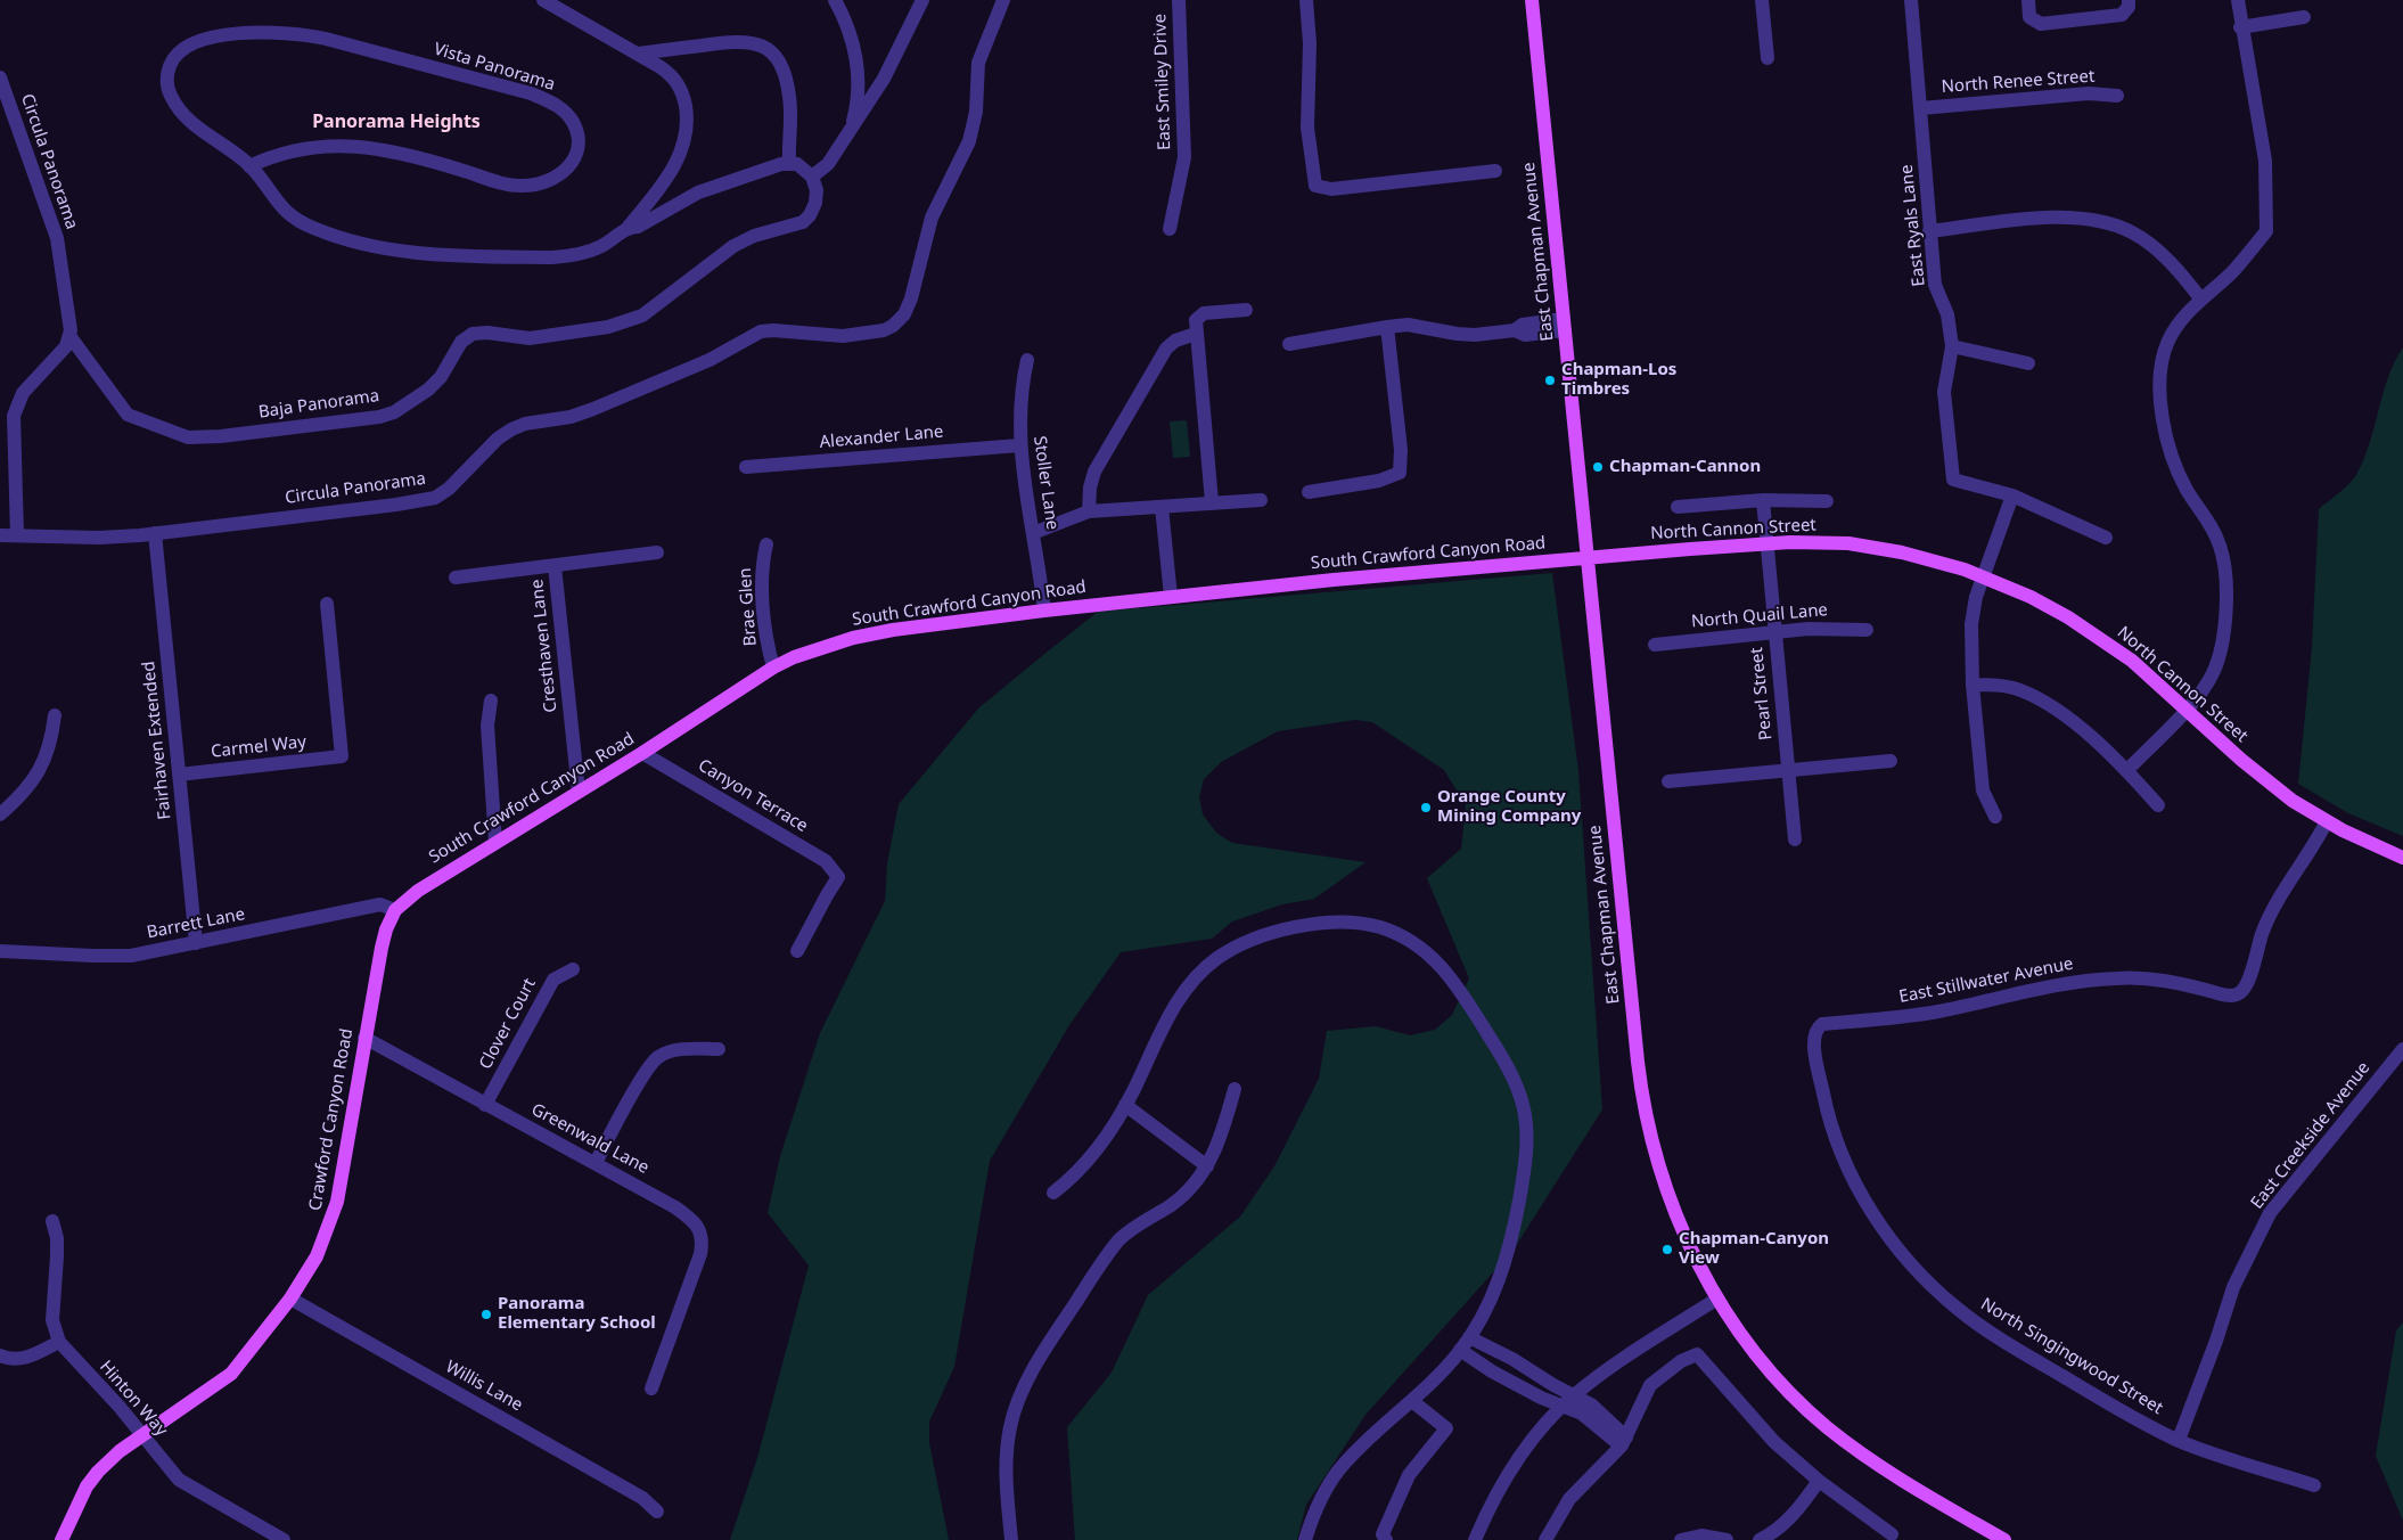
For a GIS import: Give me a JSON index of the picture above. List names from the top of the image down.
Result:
{
  "streets": {
    "main road": [
      "East Chapman Avenue",
      "North Cannon Street",
      "South Crawford Canyon Road",
      "Crawford Canyon Road"
    ],
    "street": [
      "Vista Panorama",
      "East Smiley Drive",
      "North Renee Street",
      "Circula Panorama",
      "East Ryals Lane",
      "Baja Panorama",
      "Alexander Lane",
      "Stoller Lane",
      "Brae Glen",
      "North Quail Lane",
      "Cresthaven Lane",
      "Pearl Street",
      "Fairhaven Extended",
      "Carmel Way",
      "Canyon Terrace",
      "Barrett Lane",
      "East Stillwater Avenue",
      "Clover Court",
      "East Creekside Avenue",
      "Greenwald Lane",
      "North Singingwood Street",
      "Willis Lane",
      "Hinton Way"
    ]
  },
  "crossings": [
    ["North Renee Street", "East Ryals Lane"],
    ["Circula Panorama", "Baja Panorama"],
    ["Circula Panorama", "Fairhaven Extended"],
    ["East Chapman Avenue", "North Cannon Street"],
    ["East Chapman Avenue", "South Crawford Canyon Road"],
    ["Alexander Lane", "Stoller Lane"],
    ["Stoller Lane", "South Crawford Canyon Road"],
    ["North Cannon Street", "South Crawford Canyon Road"],
    ["North Cannon Street", "Pearl Street"],
    ["North Cannon Street", "East Stillwater Avenue"],
    ["South Crawford Canyon Road", "Brae Glen"],
    ["South Crawford Canyon Road", "Cresthaven Lane"],
    ["South Crawford Canyon Road", "Canyon Terrace"],
    ["South Crawford Canyon Road", "Barrett Lane"],
    ["South Crawford Canyon Road", "Crawford Canyon Road"],
    ["North Quail Lane", "Pearl Street"],
    ["Fairhaven Extended", "Carmel Way"],
    ["Fairhaven Extended", "Barrett Lane"],
    ["Barrett Lane", "Crawford Canyon Road"],
    ["East Stillwater Avenue", "North Singingwood Street"],
    ["Clover Court", "Greenwald Lane"],
    ["Crawford Canyon Road", "Greenwald Lane"],
    ["Crawford Canyon Road", "Willis Lane"],
    ["Crawford Canyon Road", "Hinton Way"],
    ["East Creekside Avenue", "North Singingwood Street"]
  ],
  "districts": ["Panorama Heights"],
  "places": [
    "Chapman-Los Timbres",
    "Chapman-Cannon",
    "Orange County Mining Company",
    "Chapman-Canyon View",
    "Panorama Elementary School"
  ]
}
